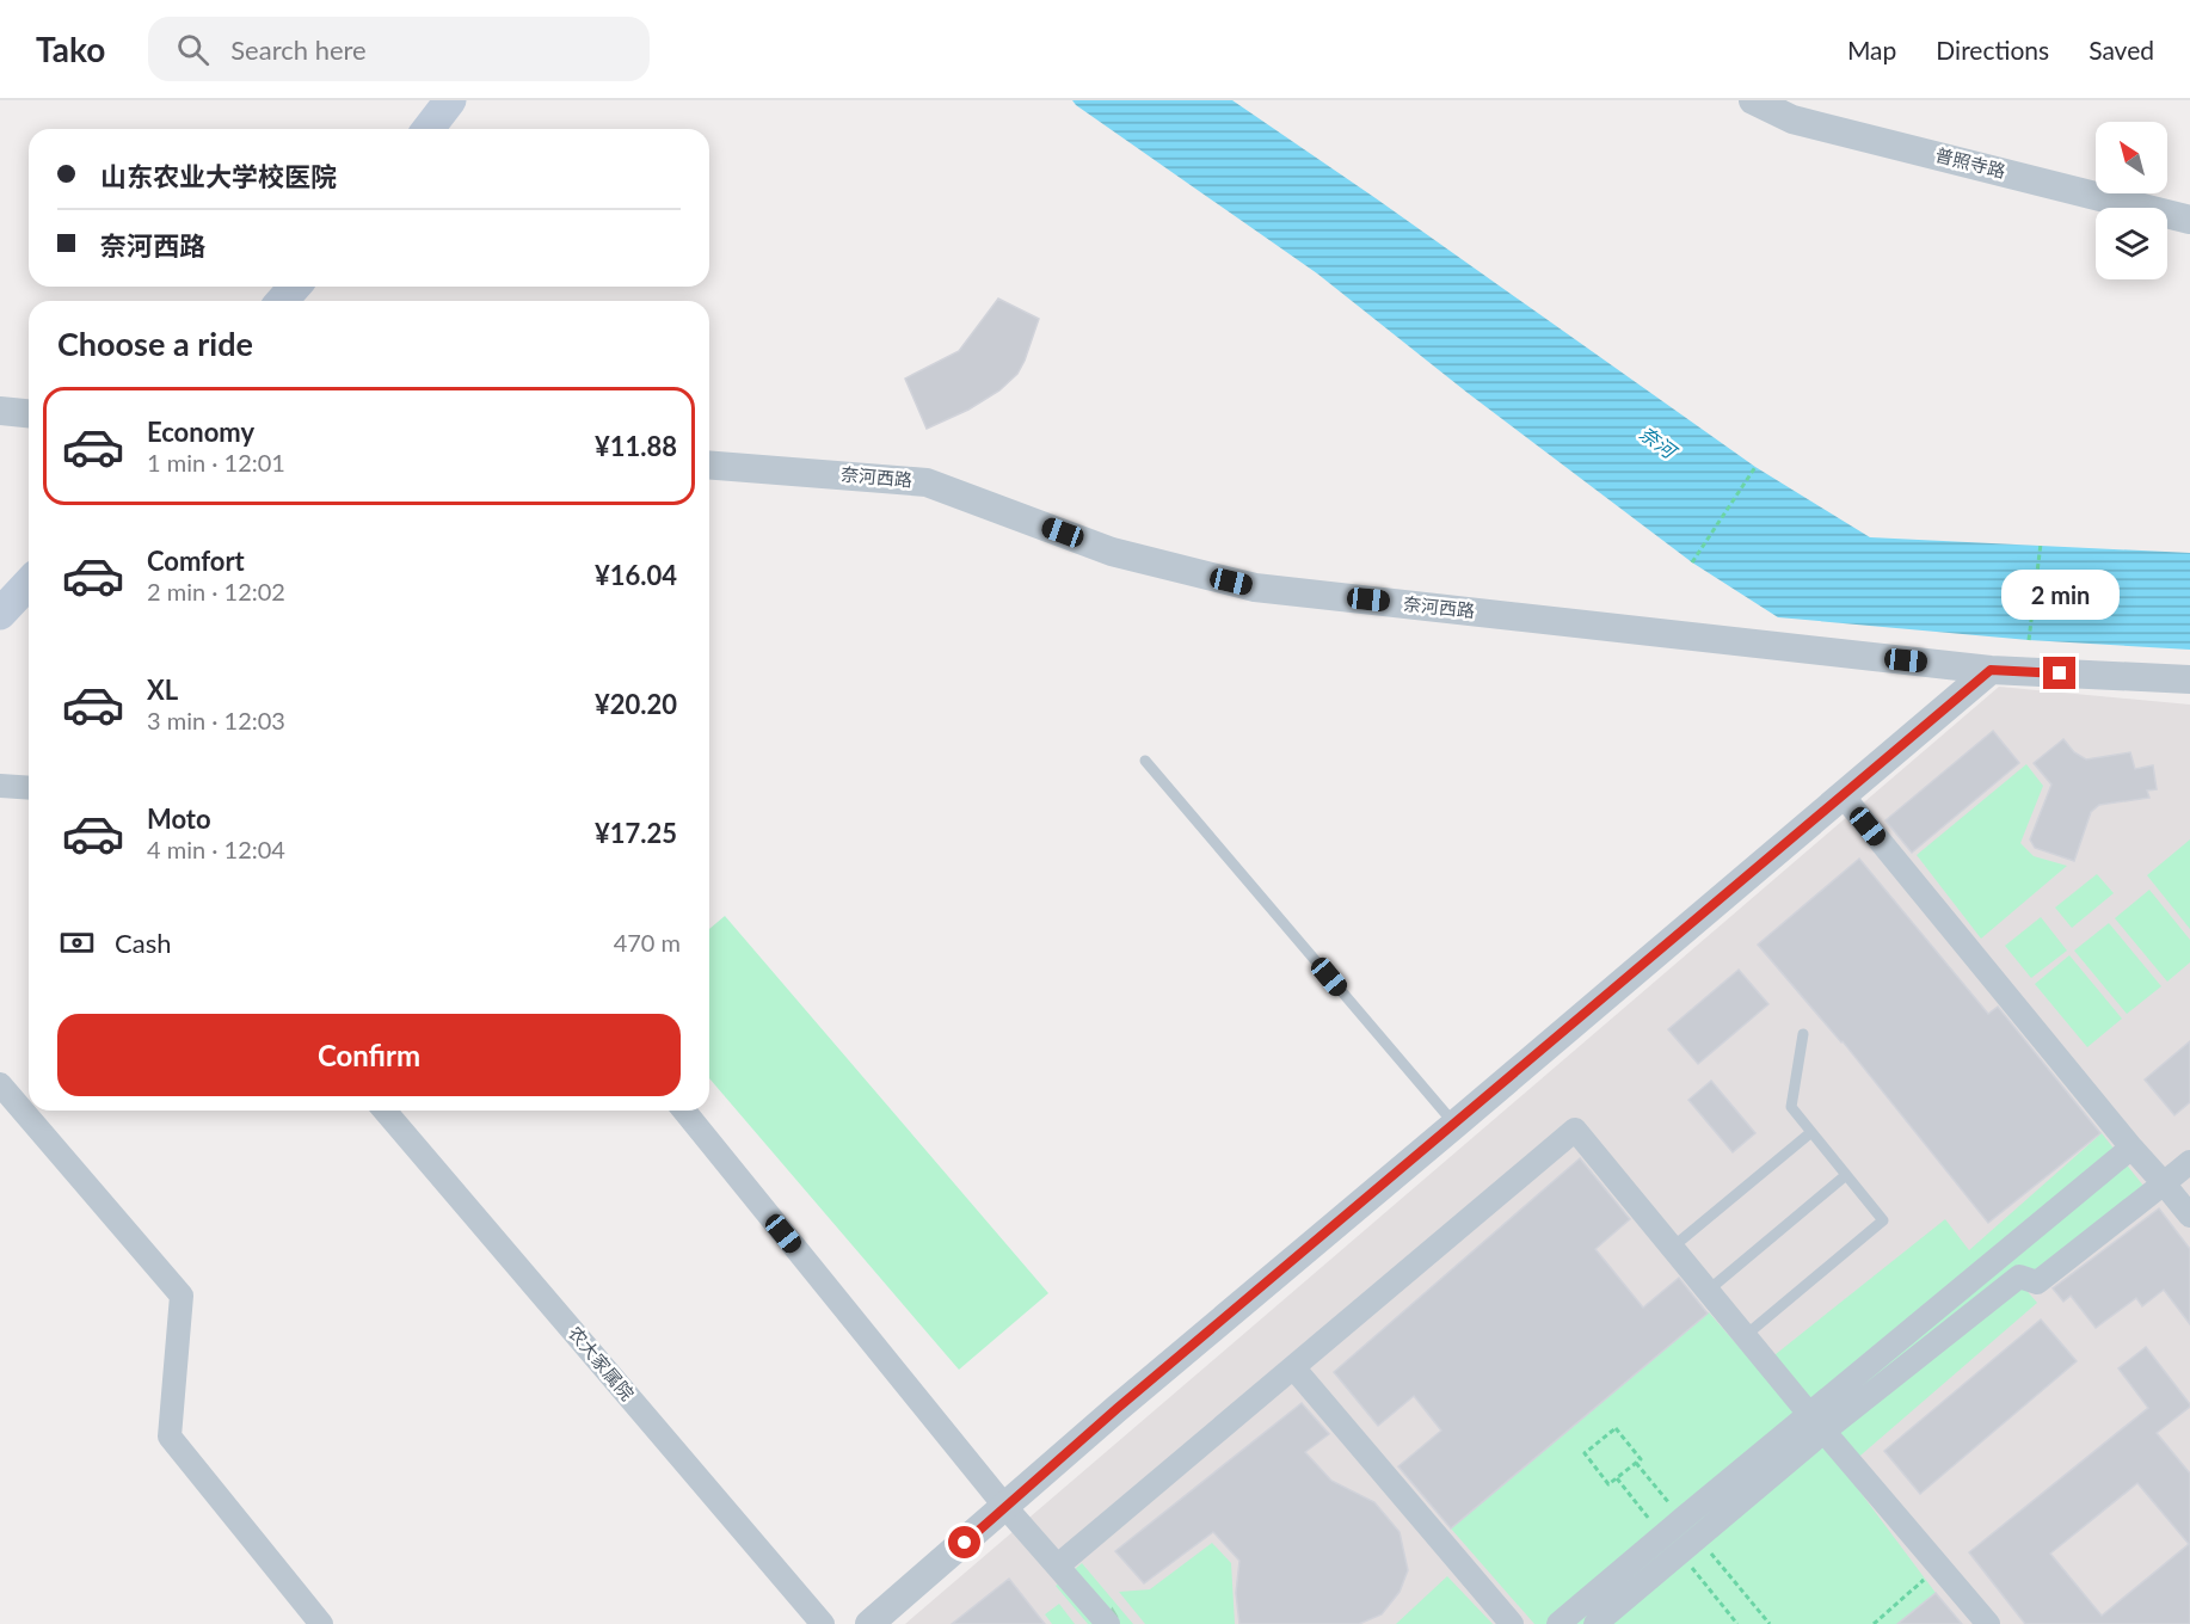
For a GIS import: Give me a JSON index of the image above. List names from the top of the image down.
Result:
{
  "streets": {
    "street": ["普照寺路", "奈河西路", "农大家属院"]
  },
  "water": ["奈河"],
  "north": "top left",
  "page": {
    "header": "Tako",
    "search": "Search here",
    "nav": ["Map", "Directions", "Saved"],
    "banner": ["山东农业大学校医院", "奈河西路"],
    "heading": "Choose a ride",
    "list": [
      {
        "name": "Economy",
        "note": "1 min · 12:01",
        "value": "¥11.88"
      },
      {
        "name": "Comfort",
        "note": "2 min · 12:02",
        "value": "¥16.04"
      },
      {
        "name": "XL",
        "note": "3 min · 12:03",
        "value": "¥20.20"
      },
      {
        "name": "Moto",
        "note": "4 min · 12:04",
        "value": "¥17.25"
      }
    ],
    "bubble": "2 min",
    "pay": ["Cash", "470 m"],
    "buttons": "Confirm"
  }
}
